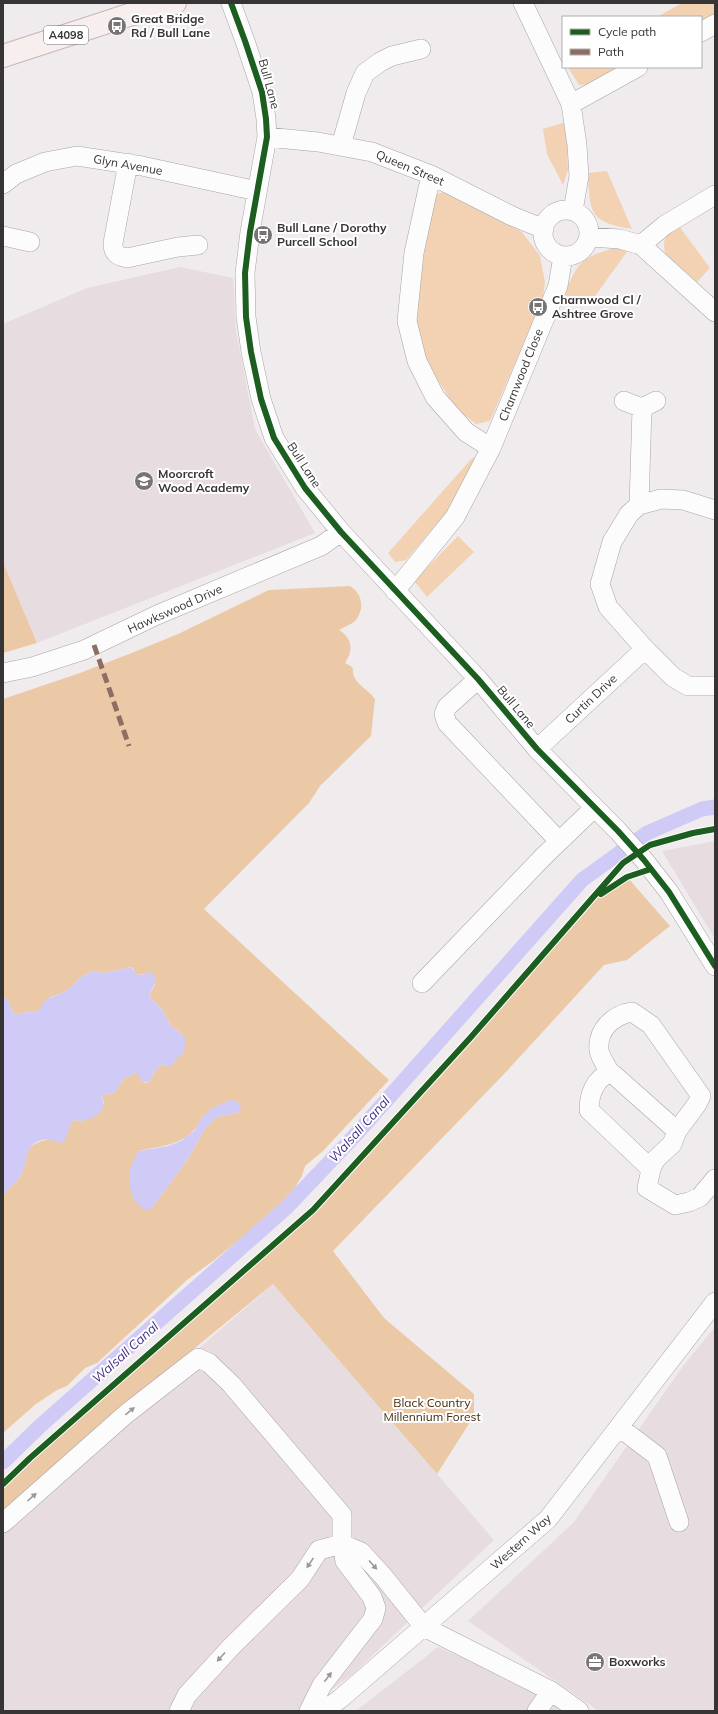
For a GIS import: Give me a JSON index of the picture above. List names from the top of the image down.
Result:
{
  "streets": {
    "main road": ["A4098"],
    "street": [
      "Bull Lane",
      "Glyn Avenue",
      "Queen Street",
      "Charnwood Close",
      "Hawkswood Drive",
      "Curtin Drive",
      "Western Way"
    ]
  },
  "crossings": [
    ["Bull Lane", "Glyn Avenue"],
    ["Bull Lane", "Queen Street"],
    ["Bull Lane", "Charnwood Close"],
    ["Bull Lane", "Hawkswood Drive"],
    ["Bull Lane", "Curtin Drive"],
    ["Queen Street", "Charnwood Close"]
  ],
  "water": ["Walsall Canal"],
  "parks": ["Black Country Millennium Forest"],
  "places": {
    "bus stop": ["Great Bridge Rd / Bull Lane", "Bull Lane / Dorothy Purcell School", "Charnwood Cl / Ashtree Grove"],
    "school or university": ["Moorcroft Wood Academy"],
    "office": ["Boxworks"]
  },
  "legend": ["Cycle path", "Path"]
}
